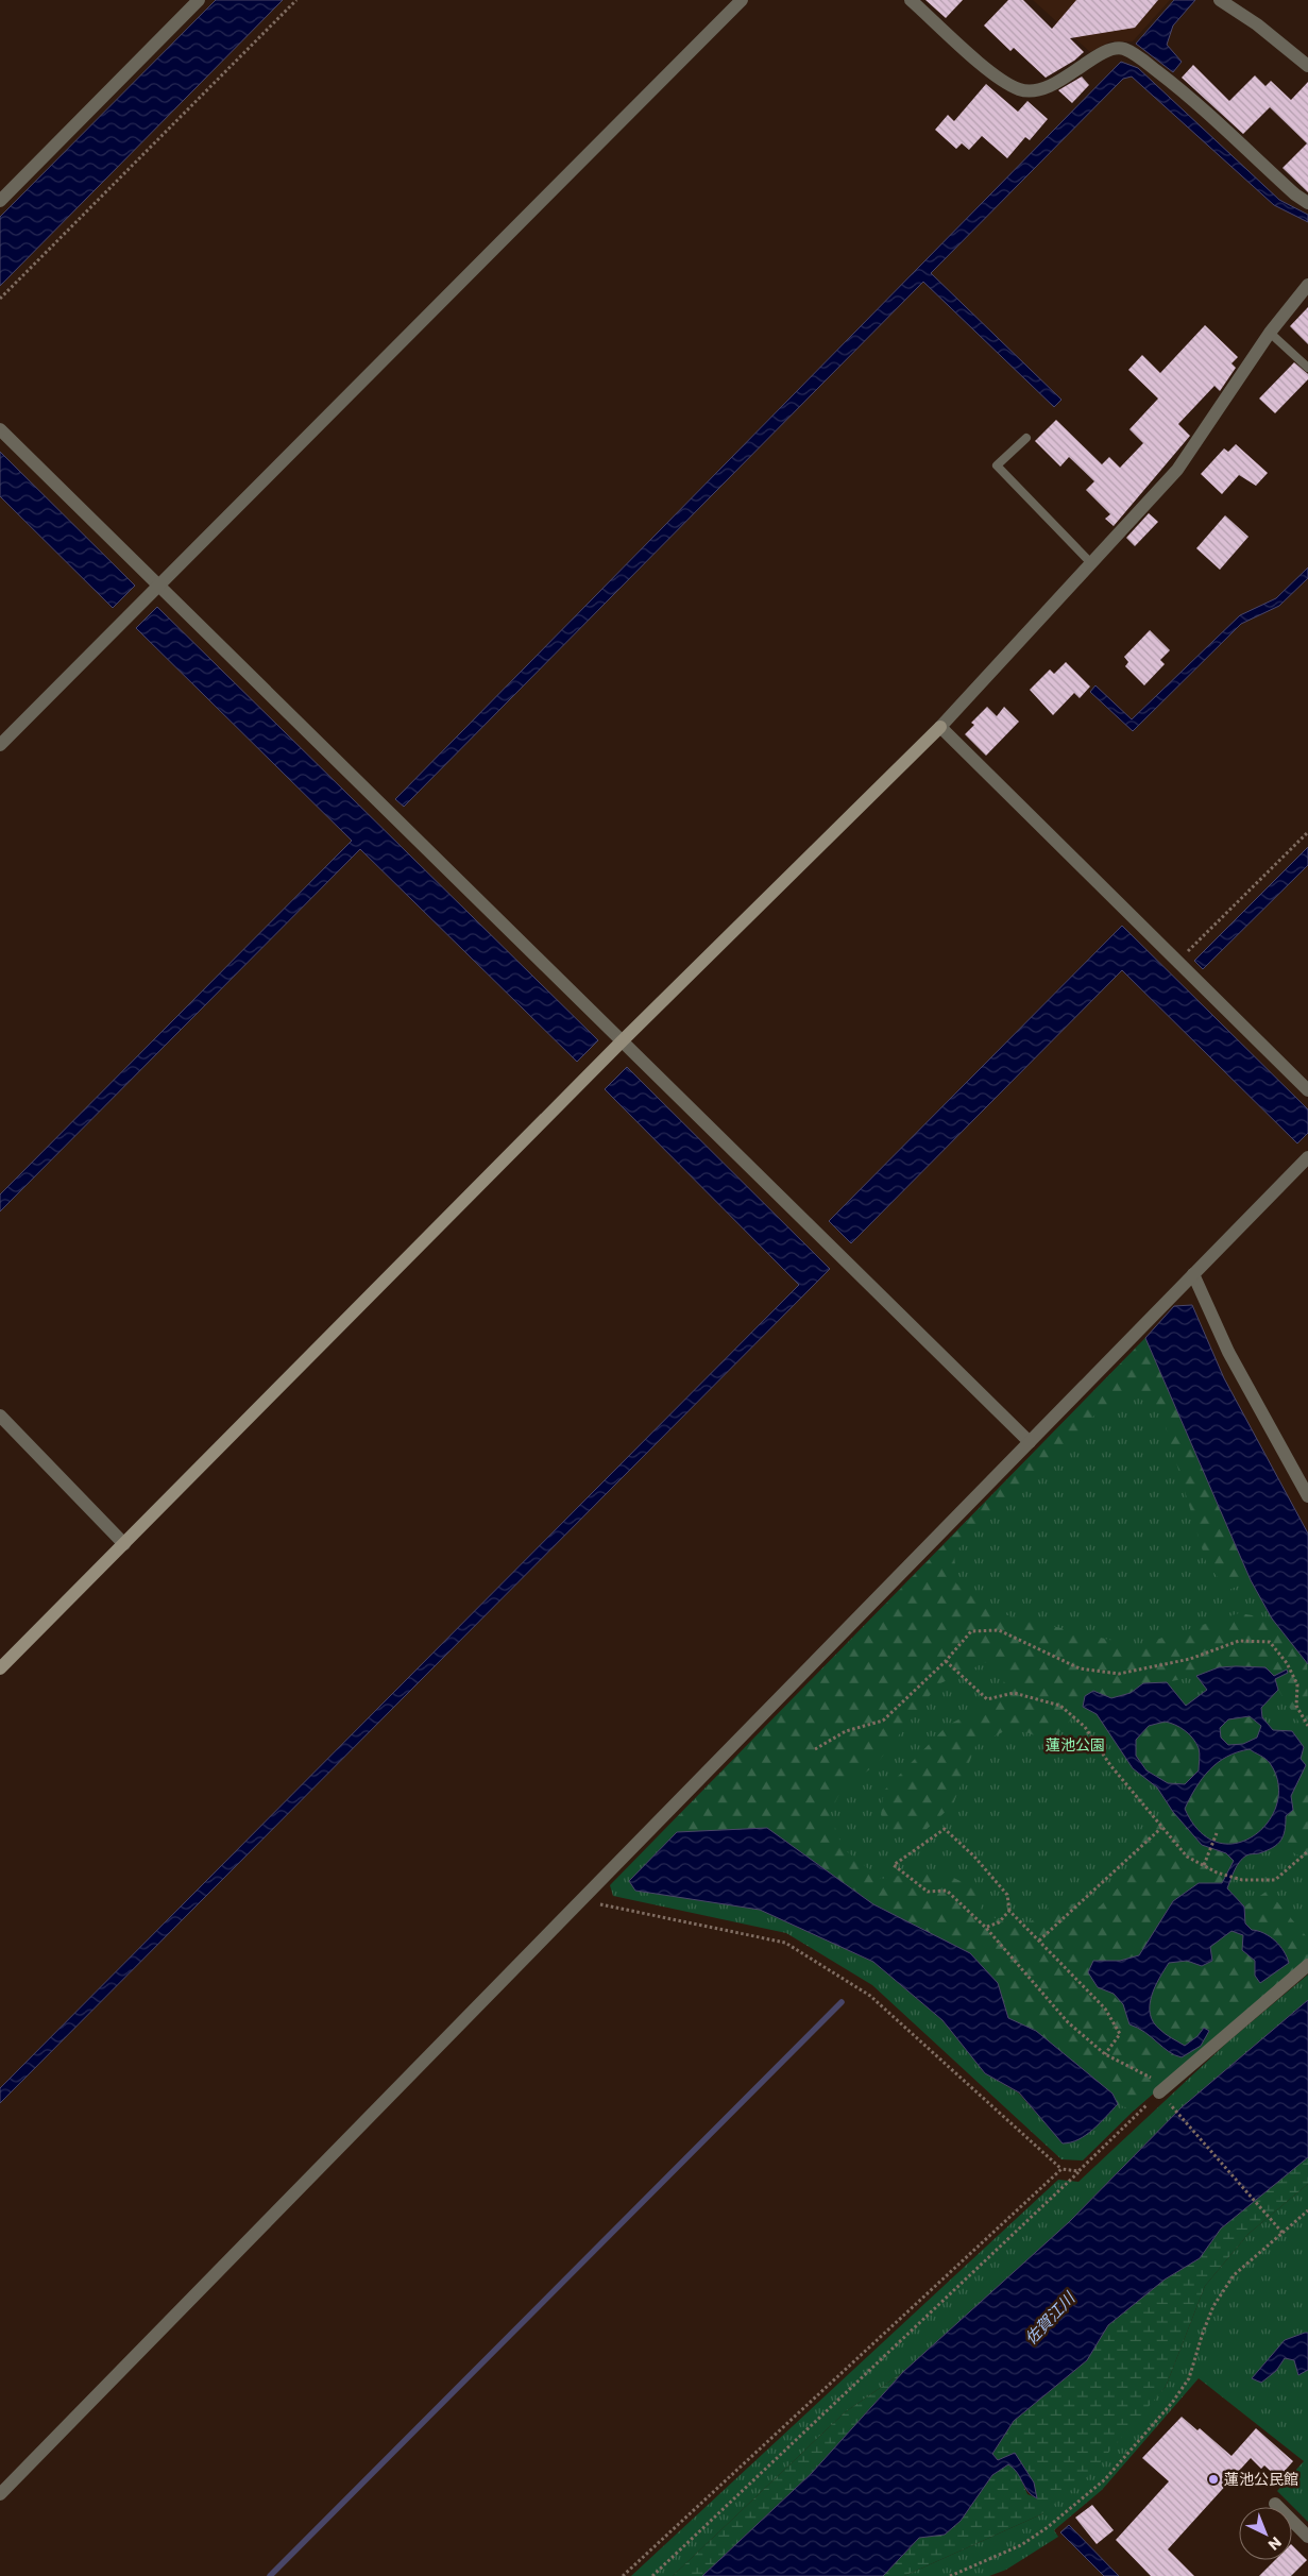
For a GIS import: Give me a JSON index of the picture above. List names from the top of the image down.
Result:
{
  "water": ["佐賀江川"],
  "parks": ["蓮池公園"],
  "places": ["蓮池公民館"],
  "north": "bottom right"
}
